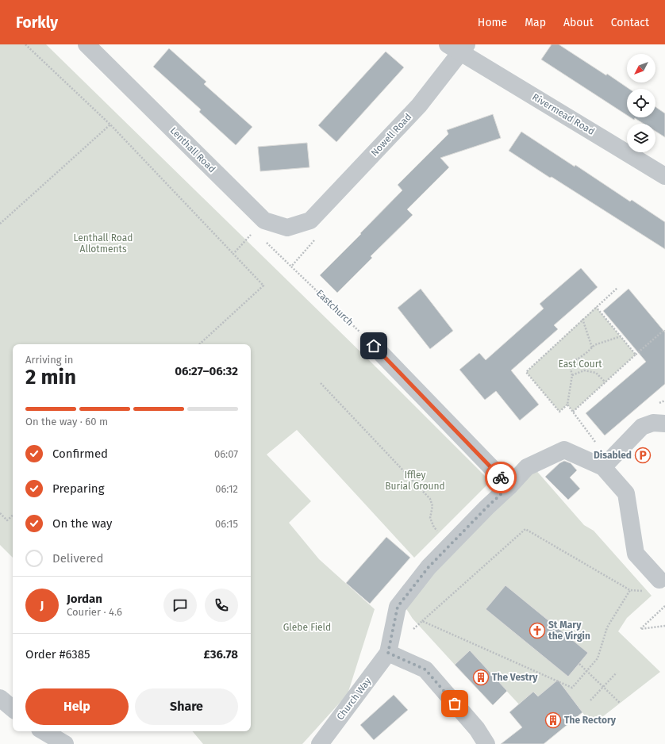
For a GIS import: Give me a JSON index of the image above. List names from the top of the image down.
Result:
{
  "streets": {
    "street": [
      "Rivermead Road",
      "Nowell Road",
      "Lenthall Road",
      "Church Way"
    ],
    "path": ["Eastchurch"]
  },
  "crossings": [
    ["Rivermead Road", "Nowell Road"],
    ["Nowell Road", "Lenthall Road"],
    ["Nowell Road", "Eastchurch"],
    ["Lenthall Road", "Eastchurch"]
  ],
  "parks": [
    "Lenthall Road Allotments",
    "East Court",
    "Iffley Burial Ground",
    "Glebe Field"
  ],
  "places": {
    "parking": ["Disabled"],
    "church": ["St Mary the Virgin"],
    "building": ["The Vestry", "The Rectory"]
  },
  "north": "bottom left",
  "page": {
    "header": "Forkly",
    "nav": [
      "Home",
      "Map",
      "About",
      "Contact"
    ],
    "heading": ["2 min", "Arriving in", "06:27–06:32"],
    "panel": [
      "Jordan",
      "Courier · 4.6",
      "Order #6385",
      "£36.78"
    ],
    "bar": "On the way · 60 m",
    "list": [
      ["Confirmed", "06:07"],
      ["Preparing", "06:12"],
      ["On the way", "06:15"],
      "Delivered"
    ],
    "round": "J",
    "buttons": ["Help", "Share"]
  }
}
